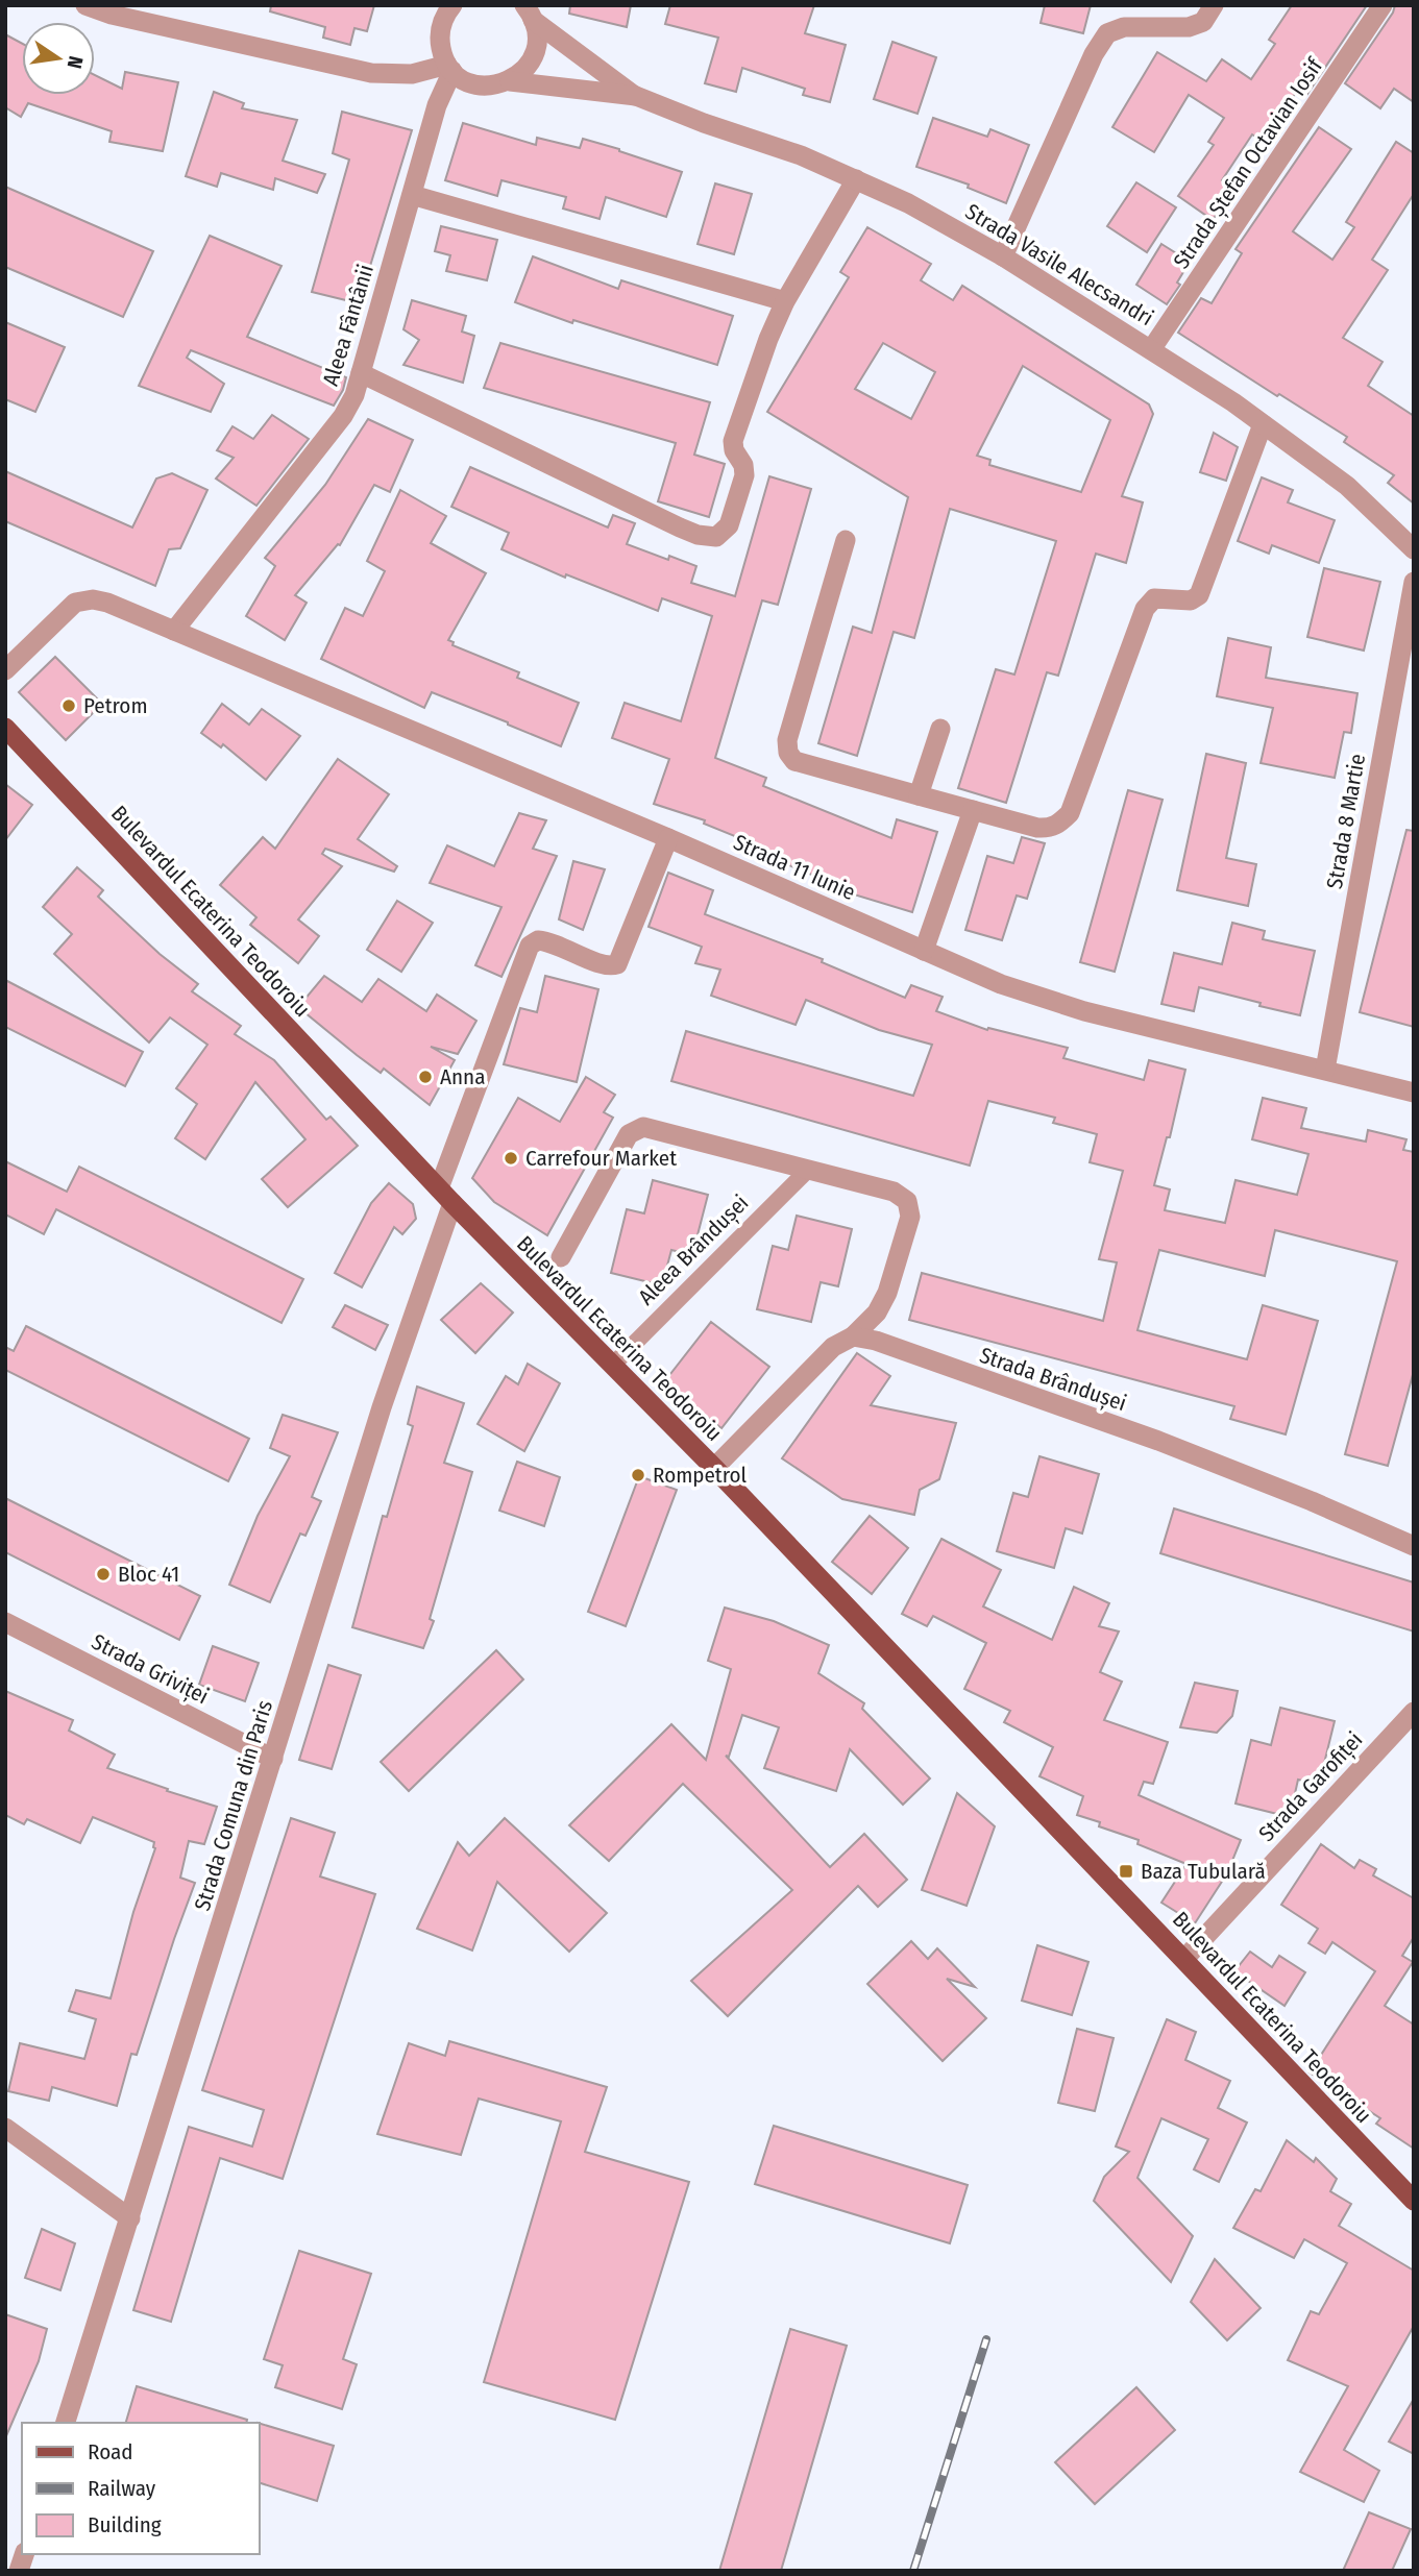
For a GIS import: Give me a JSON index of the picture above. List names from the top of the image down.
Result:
{
  "streets": {
    "main road": ["Bulevardul Ecaterina Teodoroiu"],
    "street": [
      "Strada Ștefan Octavian Iosif",
      "Strada Vasile Alecsandri",
      "Aleea Fântânii",
      "Strada 8 Martie",
      "Strada 11 Iunie",
      "Aleea Brândușei",
      "Strada Brândușei",
      "Strada Griviței",
      "Strada Garofiței",
      "Strada Comuna din Paris"
    ]
  },
  "crossings": [
    ["Strada Ștefan Octavian Iosif", "Strada Vasile Alecsandri"],
    ["Strada Vasile Alecsandri", "Aleea Fântânii"],
    ["Aleea Fântânii", "Strada 11 Iunie"],
    ["Strada 8 Martie", "Strada 11 Iunie"],
    ["Strada 11 Iunie", "Strada Comuna din Paris"],
    ["Bulevardul Ecaterina Teodoroiu", "Aleea Brândușei"],
    ["Bulevardul Ecaterina Teodoroiu", "Strada Garofiței"],
    ["Bulevardul Ecaterina Teodoroiu", "Strada Comuna din Paris"],
    ["Strada Griviței", "Strada Comuna din Paris"]
  ],
  "places": {
    "other": [
      "Petrom",
      "Anna",
      "Carrefour Market",
      "Rompetrol",
      "Bloc 41"
    ],
    "transit": ["Baza Tubulară"]
  },
  "legend": ["Road", "Railway", "Building"],
  "north": "right"
}
